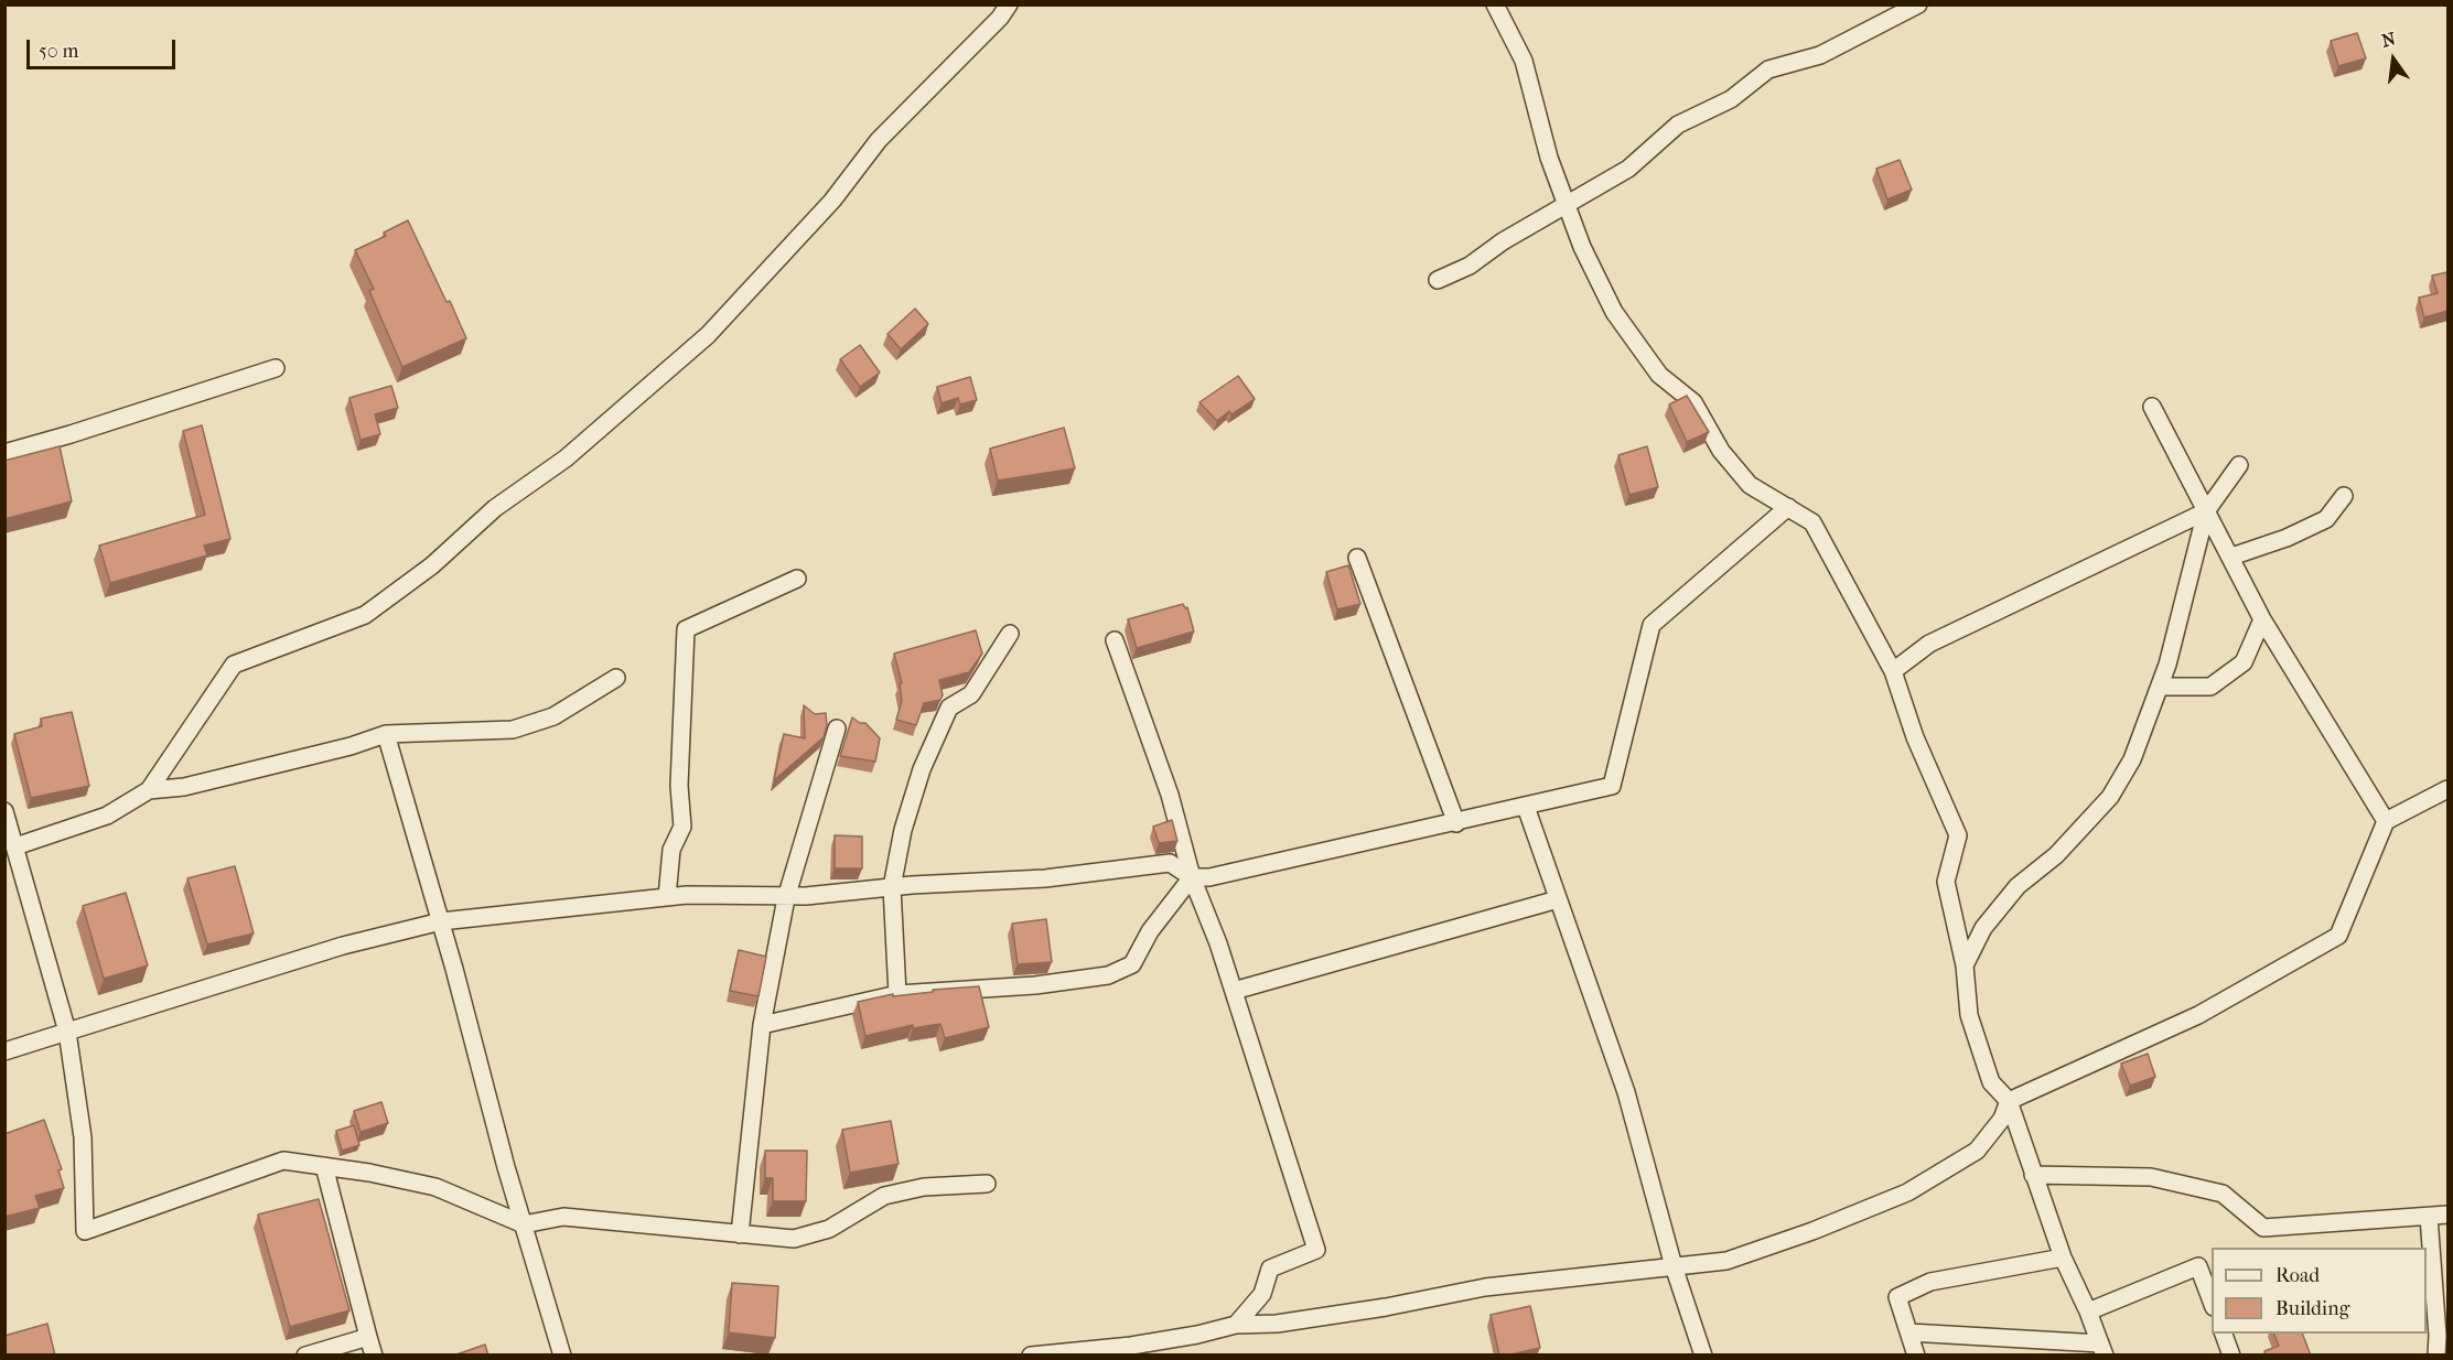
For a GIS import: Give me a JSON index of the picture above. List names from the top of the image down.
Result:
{
  "legend": ["Road", "Building"],
  "scale_bar": "50 m",
  "north": "top"
}
